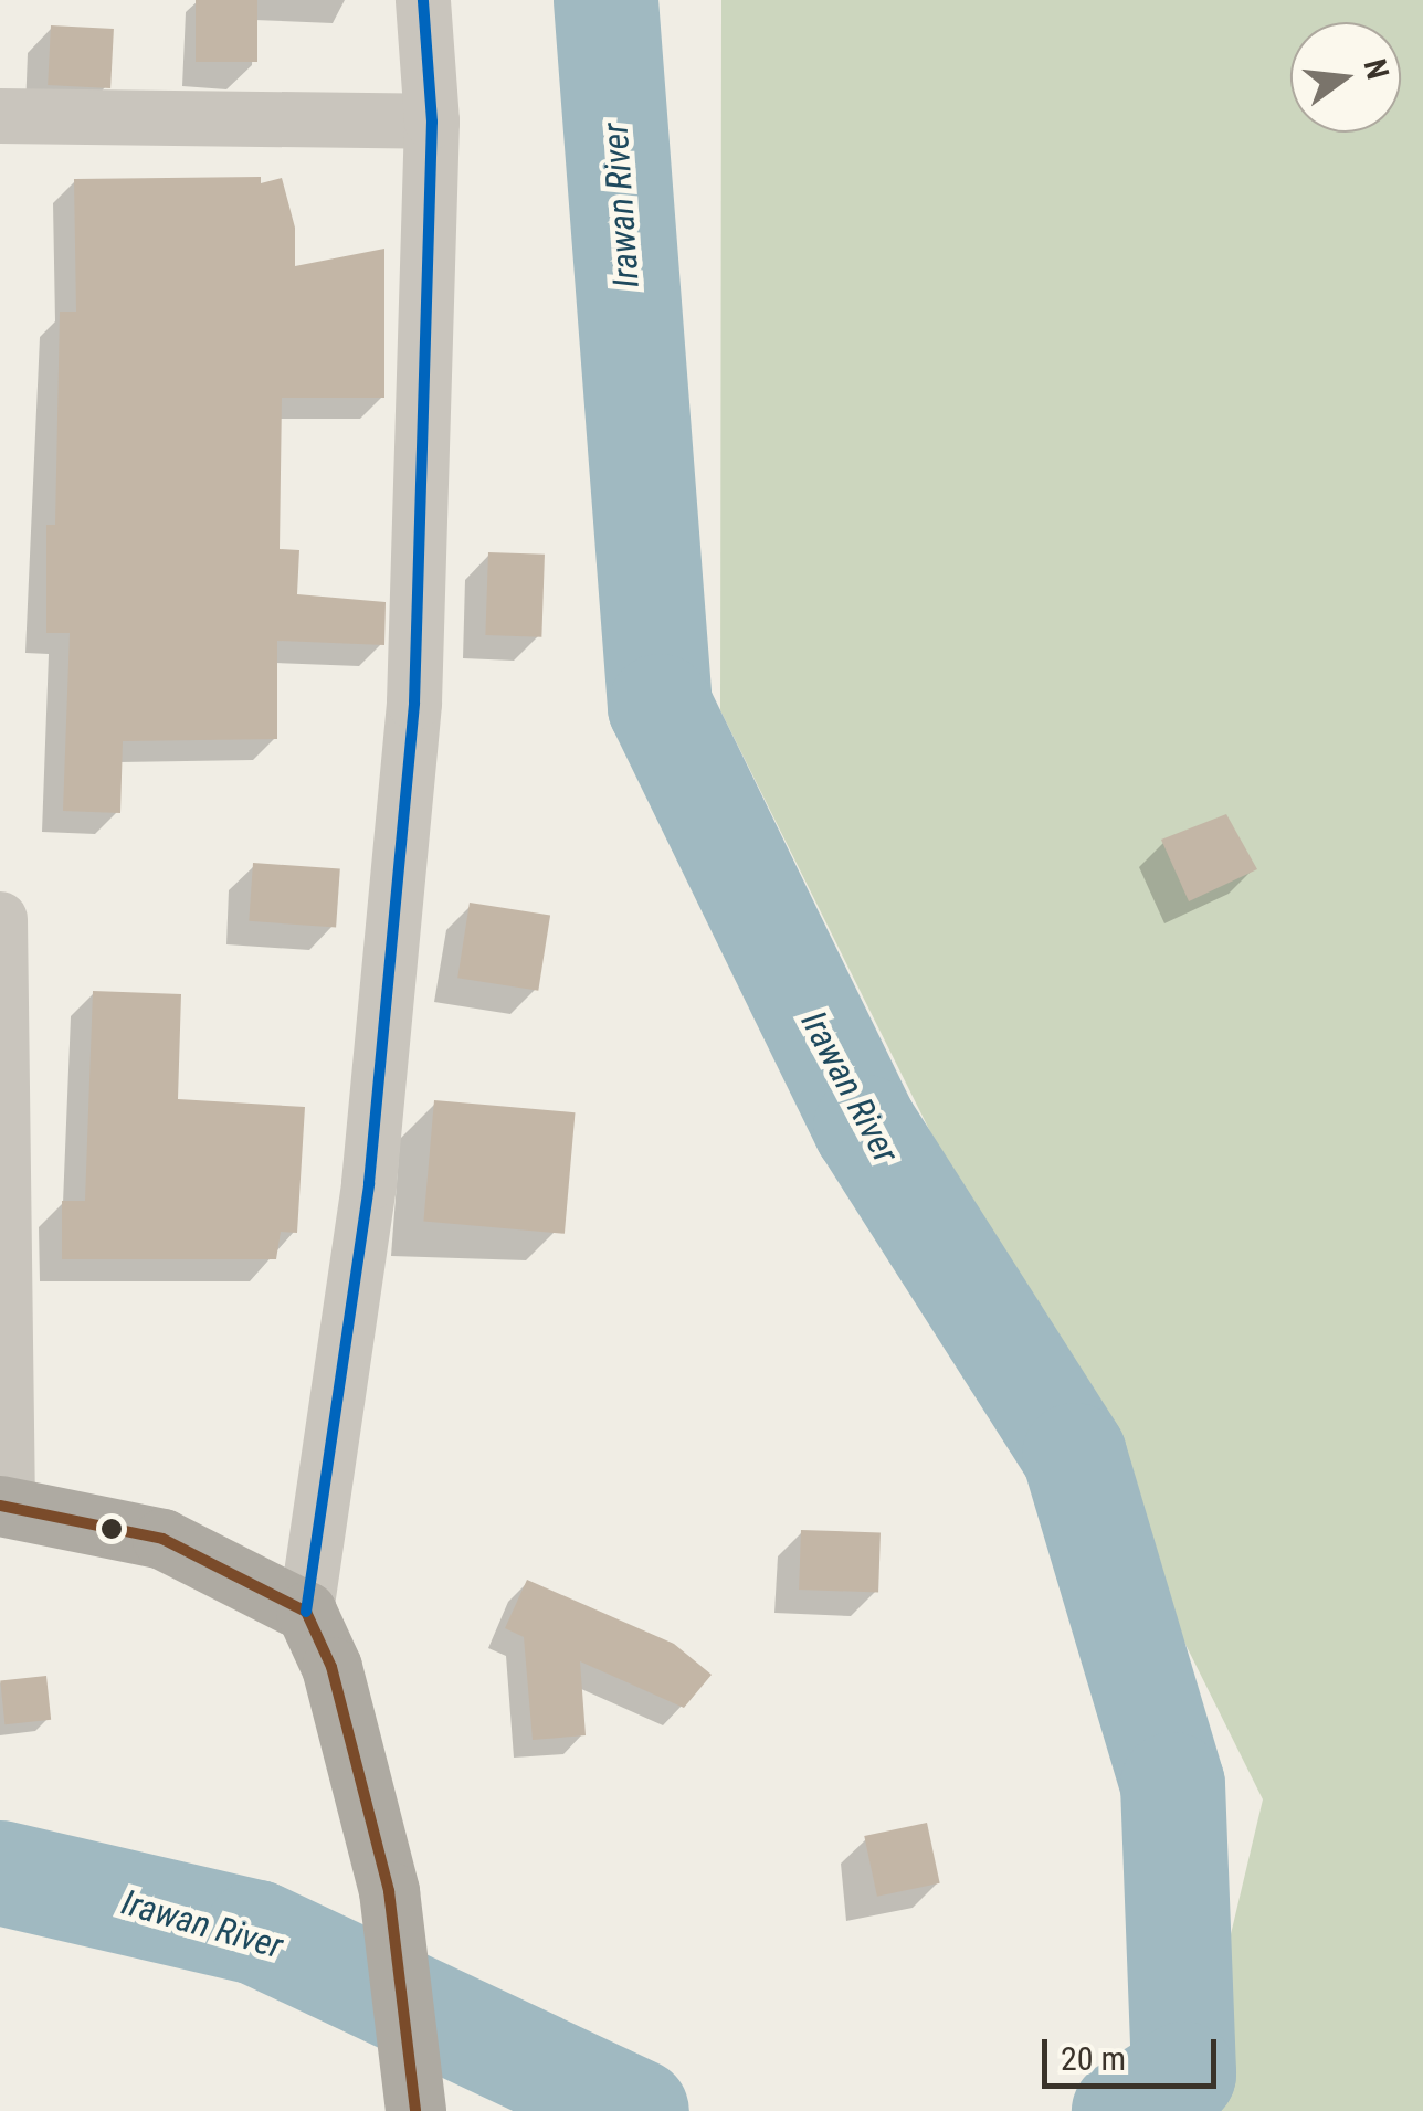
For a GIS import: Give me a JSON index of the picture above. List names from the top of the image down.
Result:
{
  "water": ["Irawan River"],
  "scale_bar": "20 m",
  "north": "right"
}
